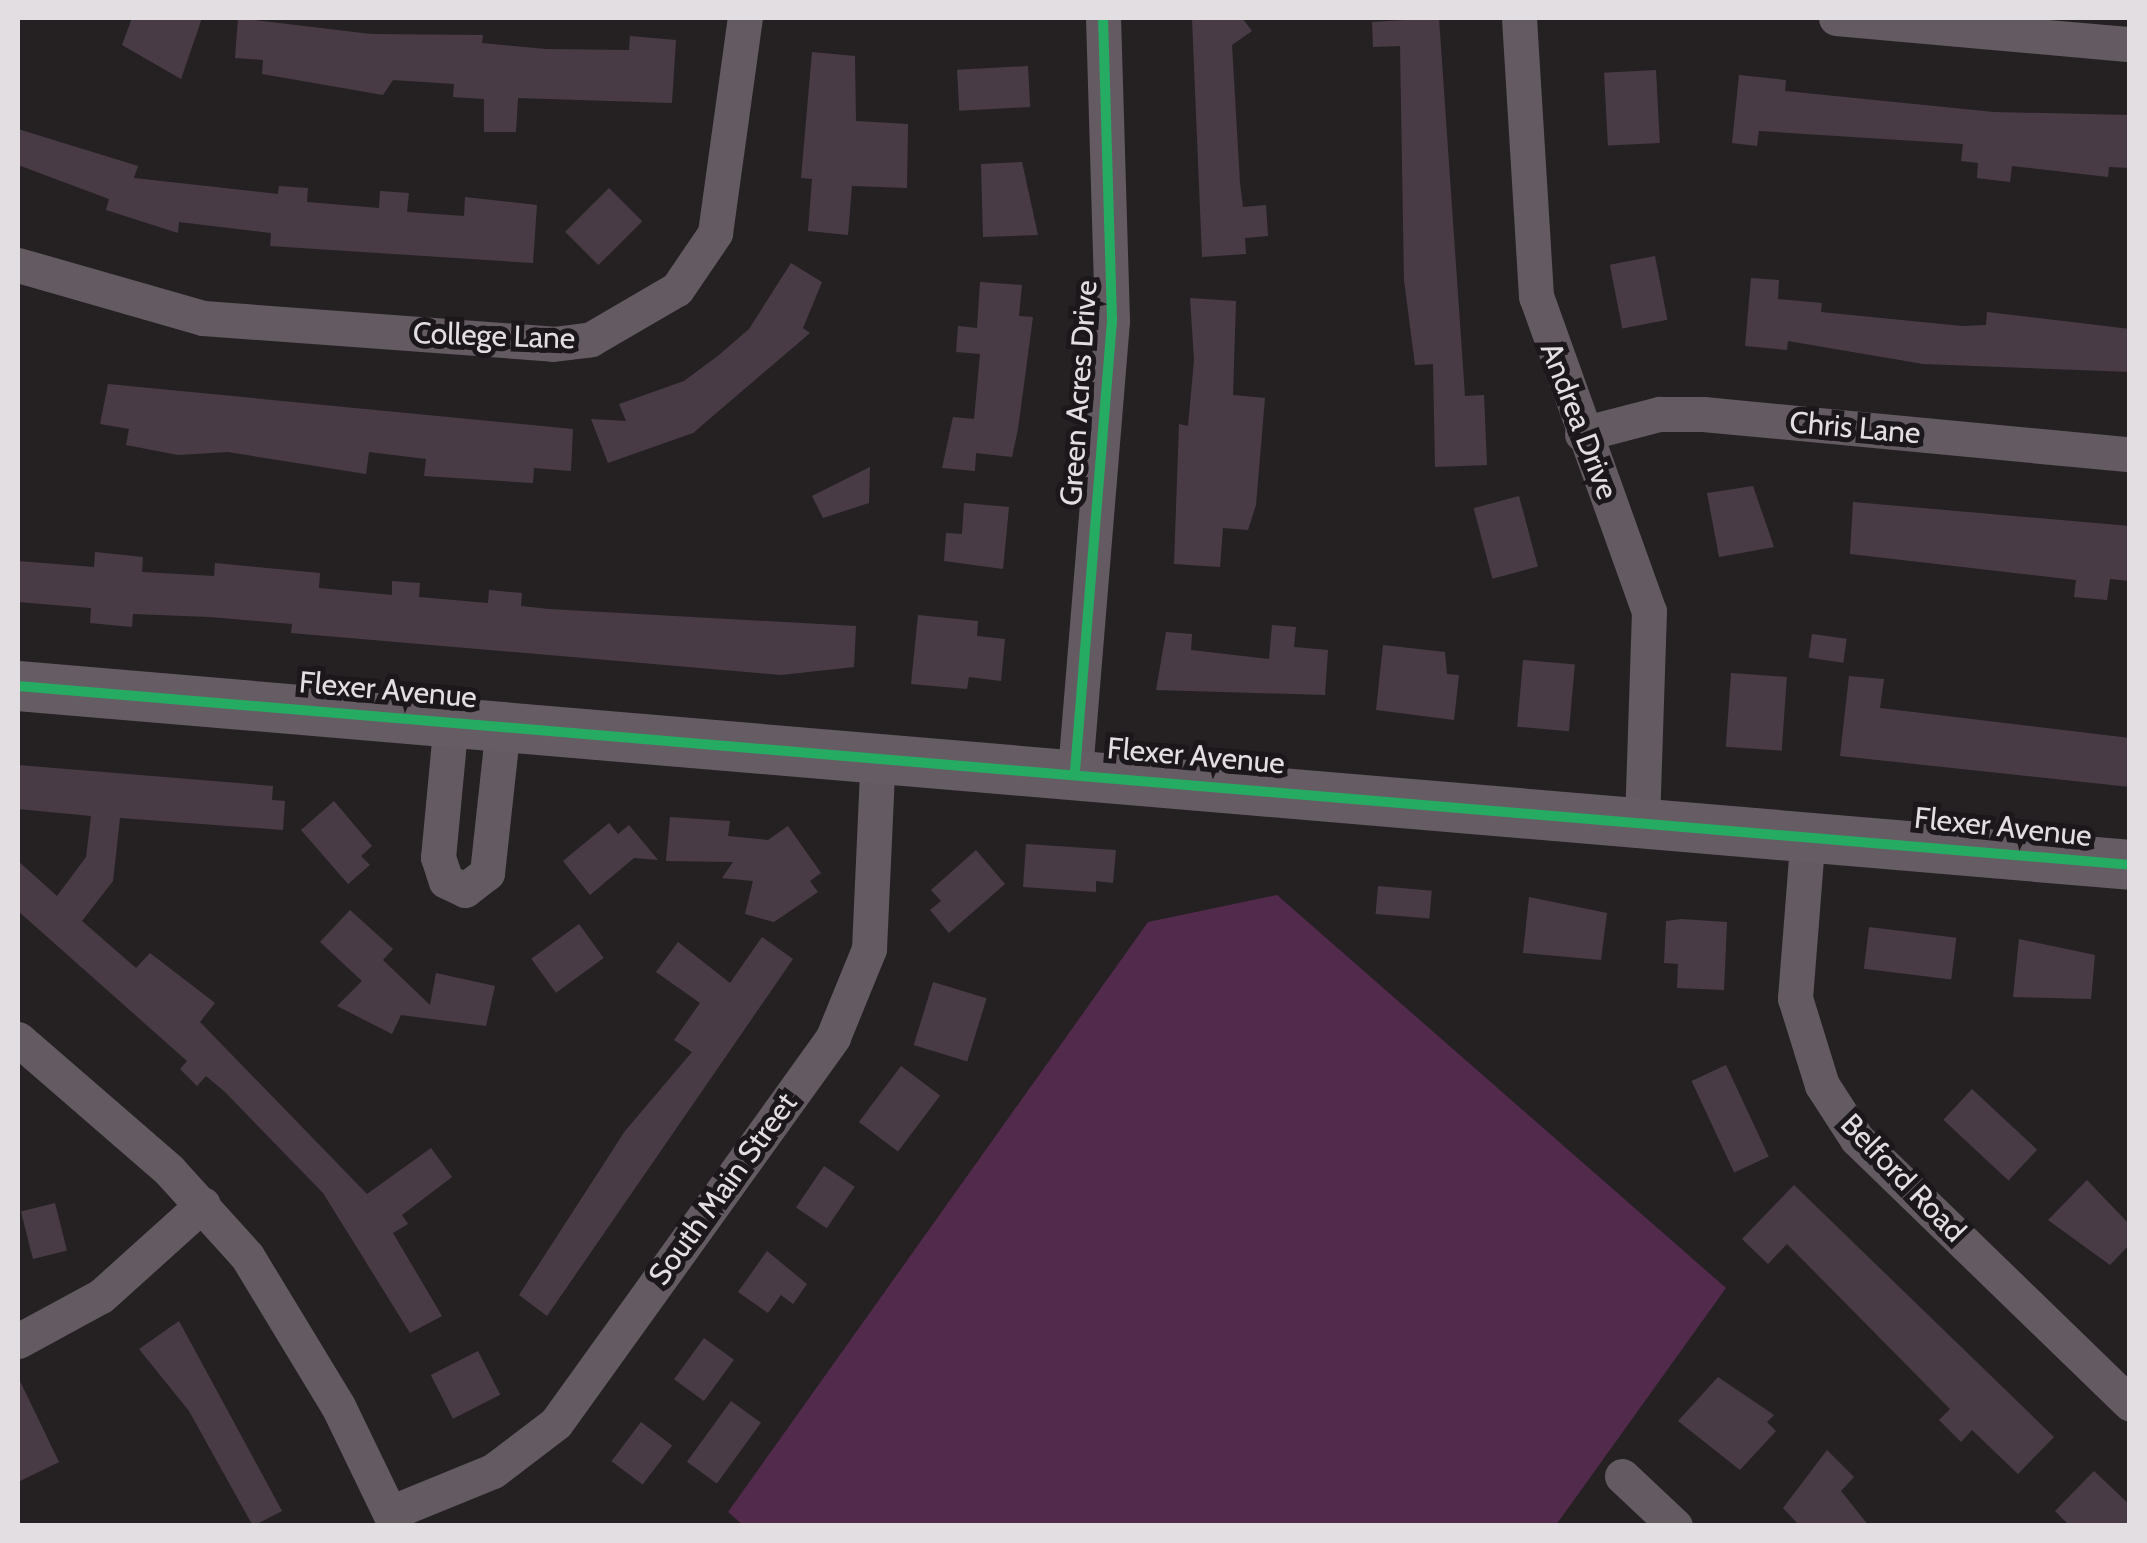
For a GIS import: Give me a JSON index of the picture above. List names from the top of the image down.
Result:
{
  "streets": {
    "street": [
      "College Lane",
      "Green Acres Drive",
      "Andrea Drive",
      "Chris Lane",
      "Flexer Avenue",
      "Belford Road",
      "South Main Street"
    ]
  },
  "crossings": [
    ["Green Acres Drive", "Flexer Avenue"],
    ["Andrea Drive", "Chris Lane"],
    ["Andrea Drive", "Flexer Avenue"],
    ["Flexer Avenue", "Belford Road"],
    ["Flexer Avenue", "South Main Street"]
  ]
}
